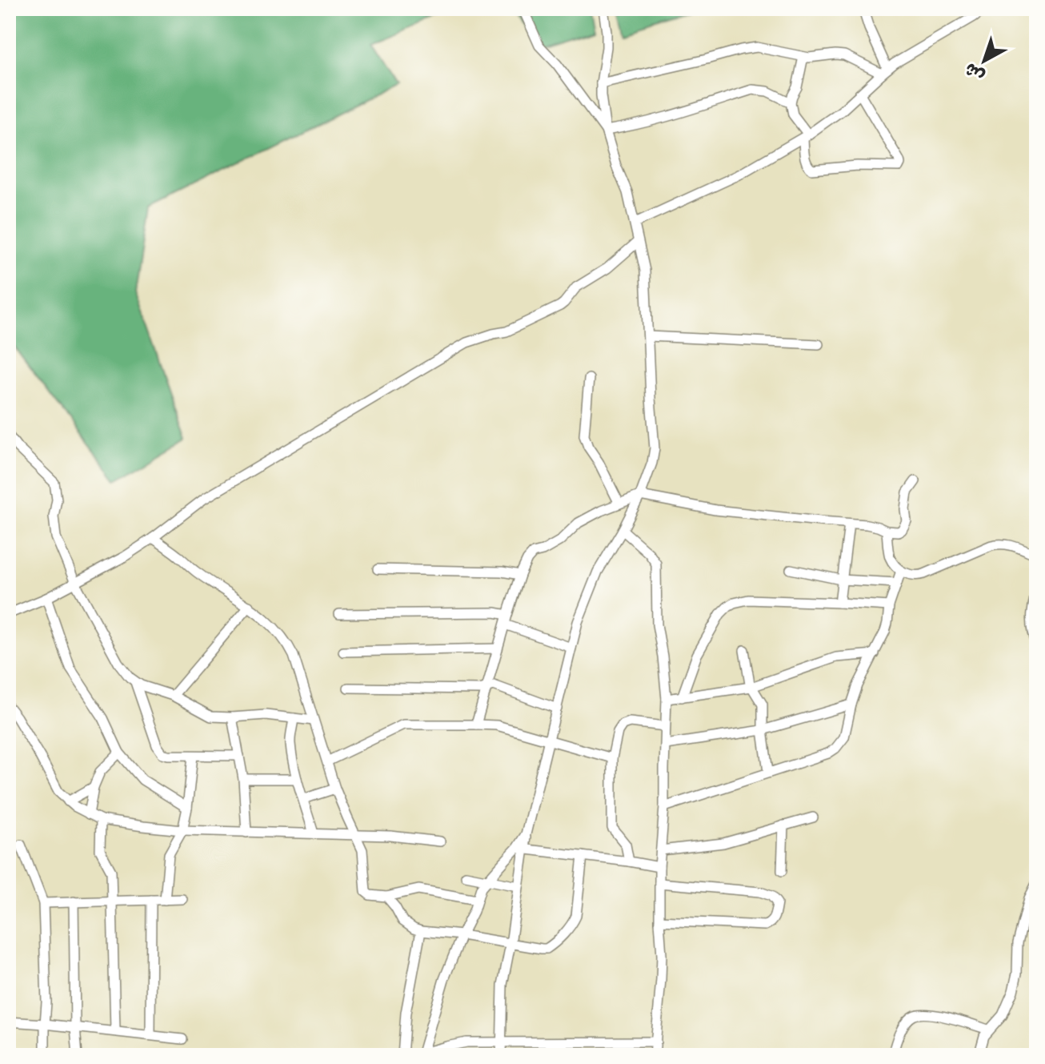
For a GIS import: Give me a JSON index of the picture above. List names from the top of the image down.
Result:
{
  "north": "bottom left"
}
